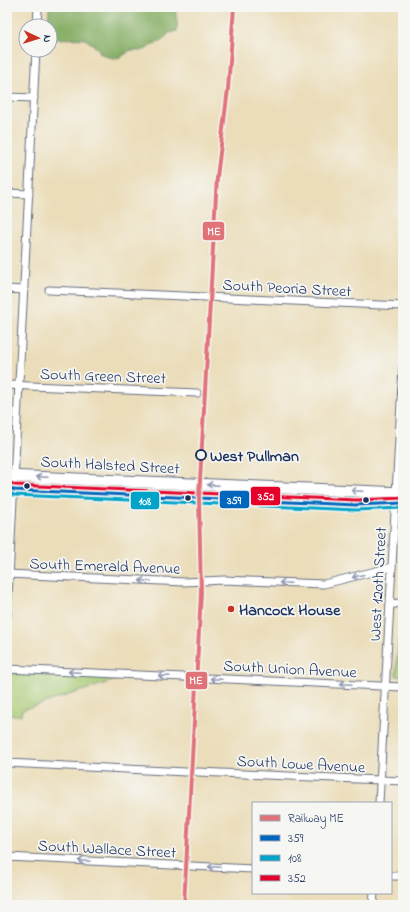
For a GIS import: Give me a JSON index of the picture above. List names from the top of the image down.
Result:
{
  "streets": {
    "main road": ["South Halsted Street"],
    "street": [
      "South Peoria Street",
      "South Green Street",
      "South Emerald Avenue",
      "West 120th Street",
      "South Union Avenue",
      "South Lowe Avenue",
      "South Wallace Street"
    ]
  },
  "crossings": [
    ["South Halsted Street", "West 120th Street"],
    ["South Emerald Avenue", "West 120th Street"],
    ["West 120th Street", "South Union Avenue"],
    ["West 120th Street", "South Lowe Avenue"]
  ],
  "one_way": ["South Emerald Avenue", "South Union Avenue", "South Wallace Street"],
  "places": ["West Pullman", "Hancock House"],
  "lines": [
    "rail line ME",
    "transit line 352",
    "transit line 359",
    "transit line 108"
  ],
  "legend": [
    "Railway ME",
    "359",
    "108",
    "352"
  ],
  "north": "right"
}
